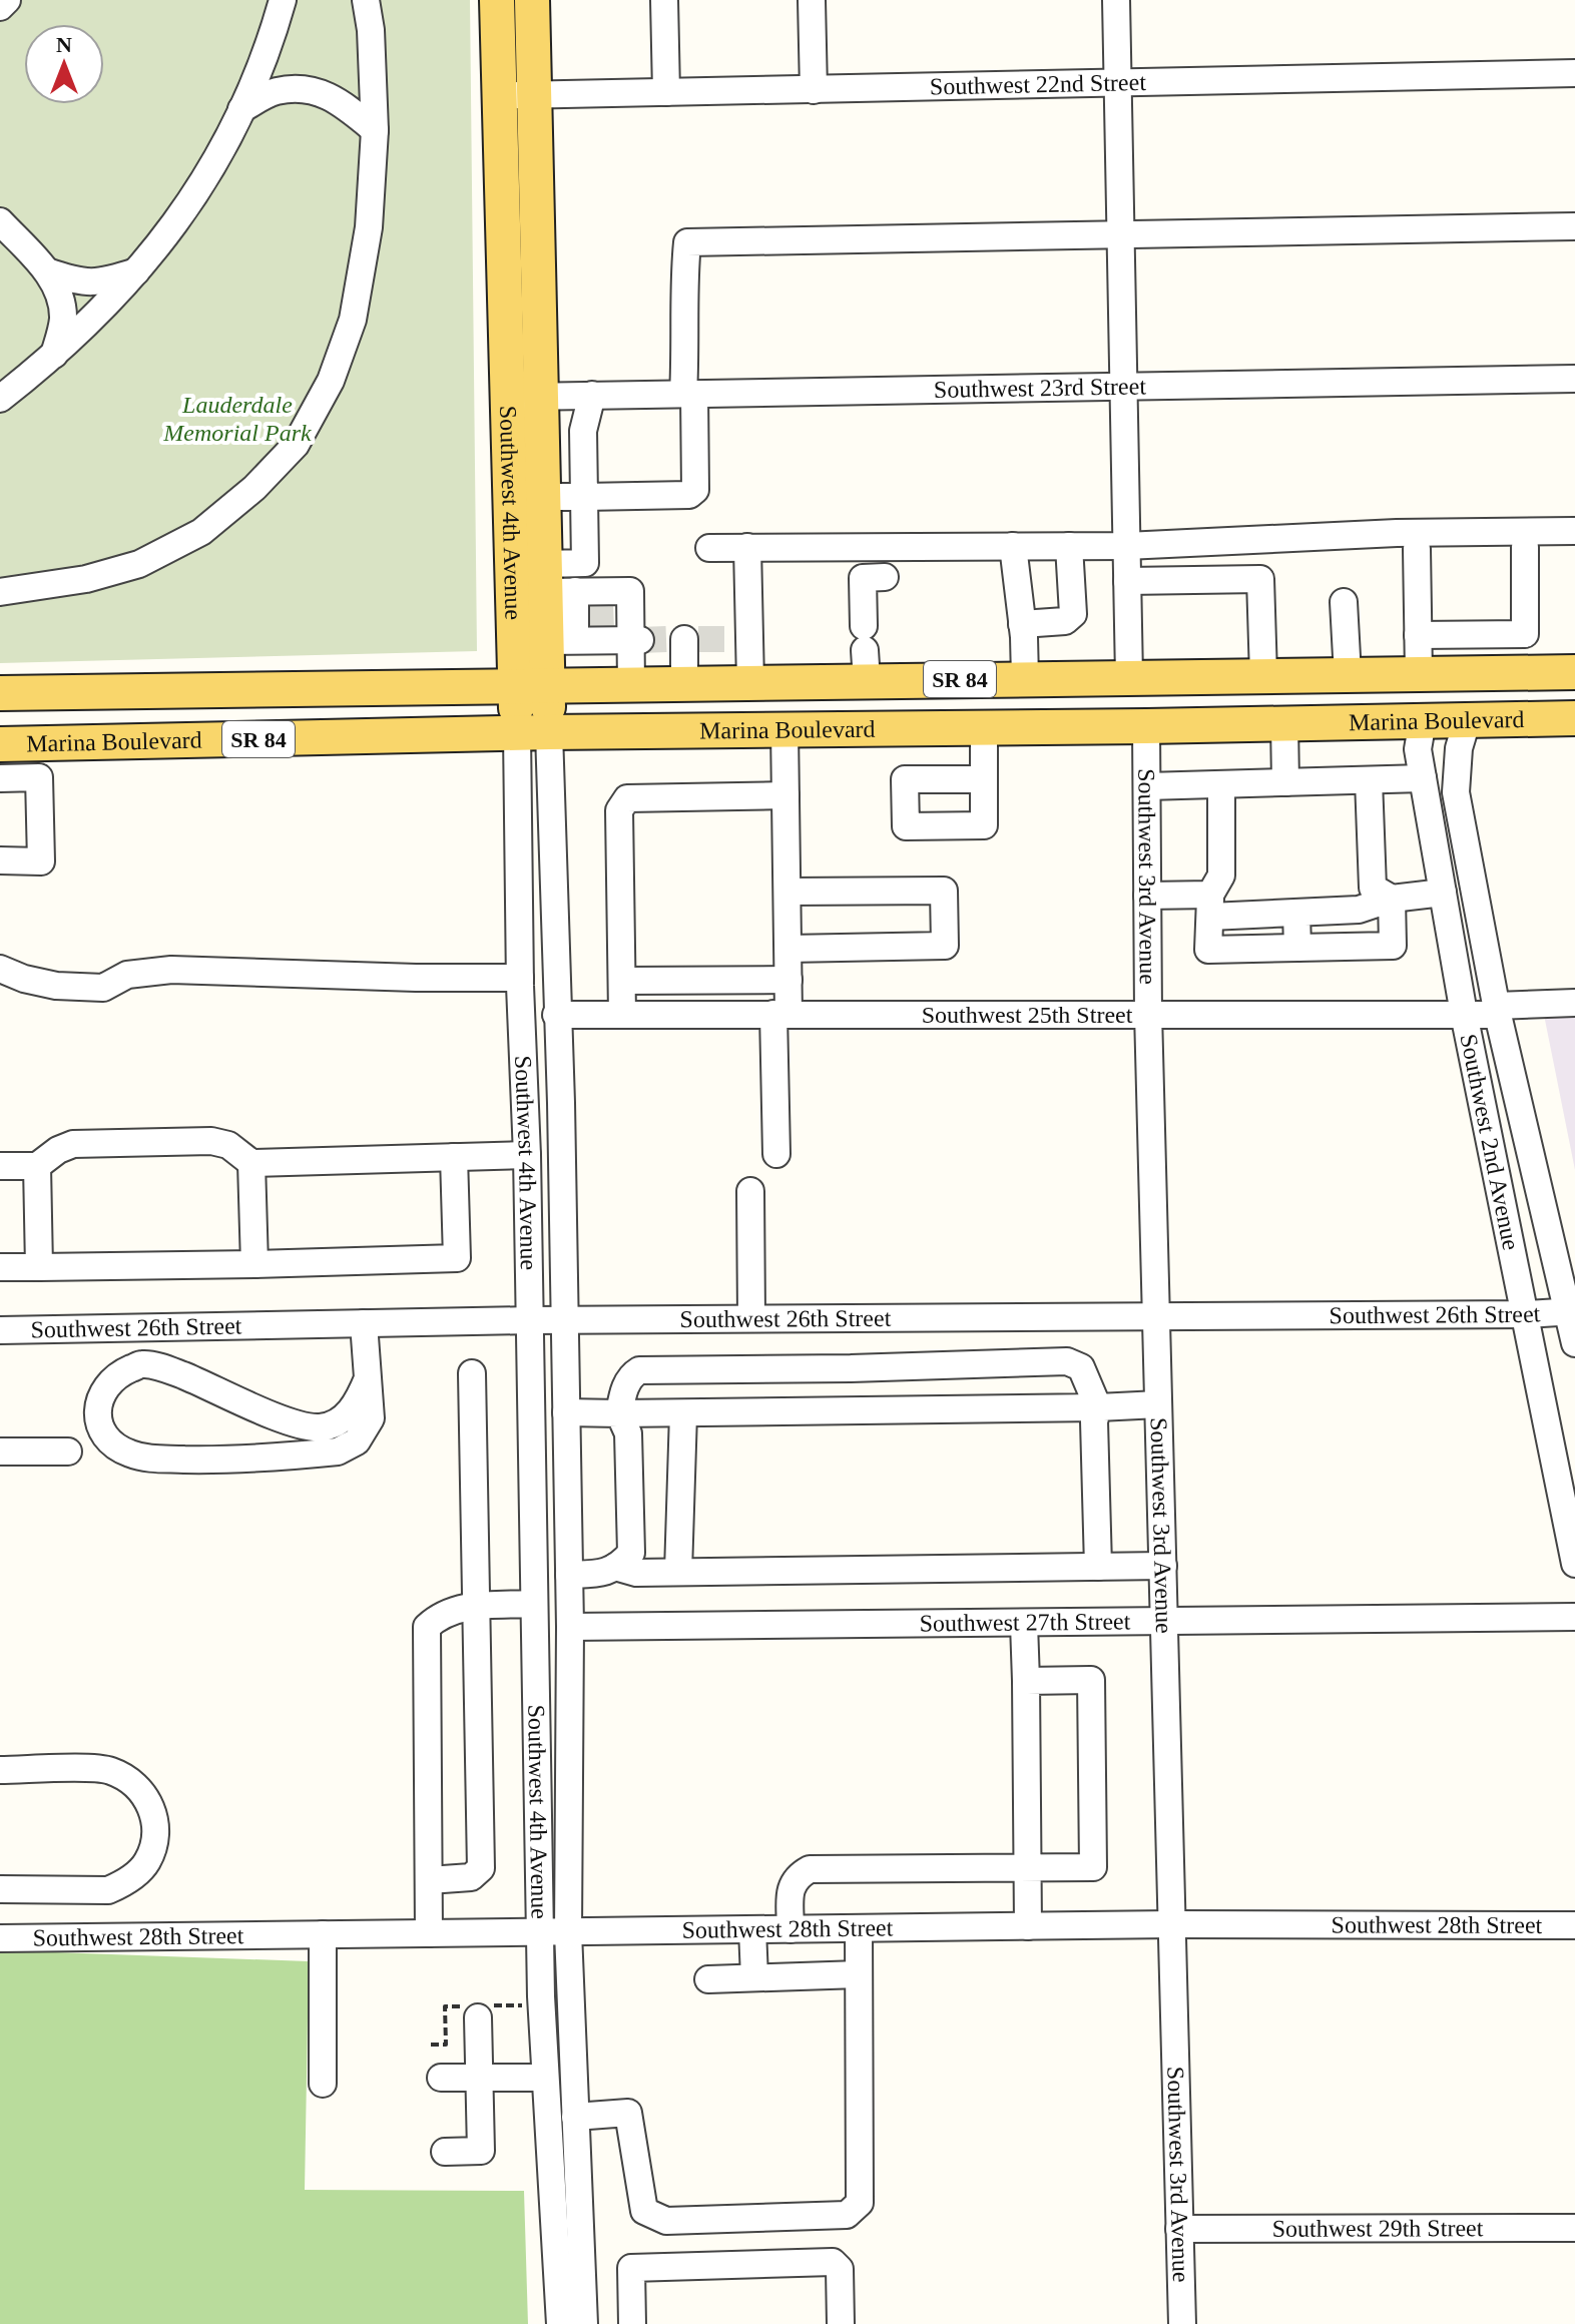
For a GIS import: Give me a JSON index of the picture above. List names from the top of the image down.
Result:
{
  "streets": {
    "main road": ["Southwest 4th Avenue", "SR 84", "Marina Boulevard"],
    "street": [
      "Southwest 22nd Street",
      "Southwest 23rd Street",
      "Southwest 3rd Avenue",
      "Southwest 25th Street",
      "Southwest 2nd Avenue",
      "Southwest 26th Street",
      "Southwest 27th Street",
      "Southwest 28th Street",
      "Southwest 29th Street"
    ]
  },
  "crossings": [
    ["Southwest 22nd Street", "Southwest 4th Avenue"],
    ["Southwest 23rd Street", "Southwest 4th Avenue"],
    ["Southwest 4th Avenue", "Marina Boulevard"],
    ["Southwest 4th Avenue", "Southwest 25th Street"],
    ["Southwest 4th Avenue", "Southwest 26th Street"],
    ["Southwest 4th Avenue", "Southwest 27th Street"],
    ["Southwest 4th Avenue", "Southwest 28th Street"],
    ["Marina Boulevard", "Southwest 3rd Avenue"],
    ["Marina Boulevard", "Southwest 2nd Avenue"],
    ["Southwest 3rd Avenue", "Southwest 25th Street"],
    ["Southwest 3rd Avenue", "Southwest 26th Street"],
    ["Southwest 3rd Avenue", "Southwest 27th Street"],
    ["Southwest 3rd Avenue", "Southwest 28th Street"],
    ["Southwest 3rd Avenue", "Southwest 29th Street"],
    ["Southwest 25th Street", "Southwest 2nd Avenue"],
    ["Southwest 2nd Avenue", "Southwest 26th Street"]
  ],
  "parks": ["Lauderdale Memorial Park"],
  "north": "top"
}
